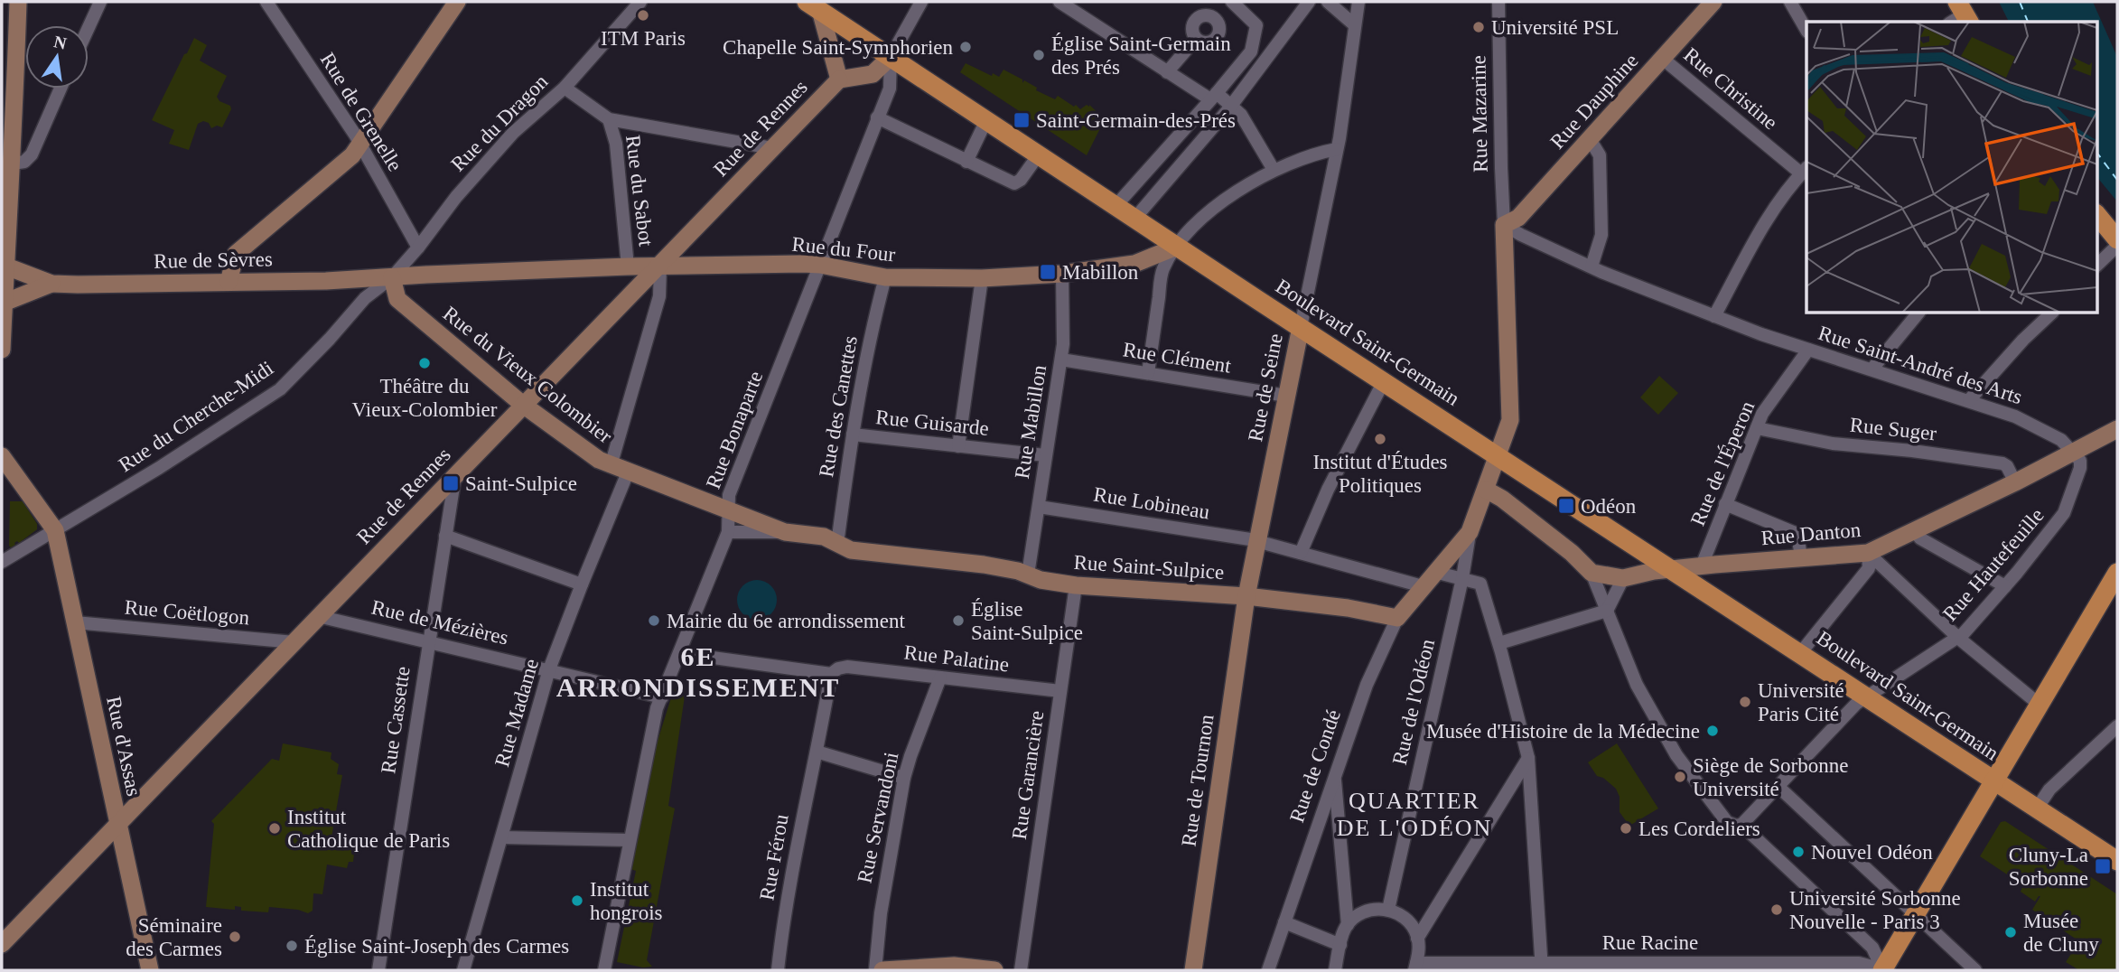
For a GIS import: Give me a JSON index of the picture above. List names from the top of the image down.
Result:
{
  "streets": {
    "main road": ["Boulevard Saint-Germain"],
    "street": [
      "Rue Christine",
      "Rue Dauphine",
      "Rue de Grenelle",
      "Rue Mazarine",
      "Rue du Dragon",
      "Rue de Rennes",
      "Rue du Sabot",
      "Rue du Four",
      "Rue de Sèvres",
      "Rue Clément",
      "Rue Saint-André des Arts",
      "Rue du Vieux Colombier",
      "Rue de Seine",
      "Rue des Canettes",
      "Rue du Cherche-Midi",
      "Rue Mabillon",
      "Rue Guisarde",
      "Rue Suger",
      "Rue Bonaparte",
      "Rue de l'Éperon",
      "Rue Lobineau",
      "Rue Danton",
      "Rue Hautefeuille",
      "Rue Saint-Sulpice",
      "Rue Coëtlogon",
      "Rue de Mézières",
      "Rue Palatine",
      "Rue de l'Odéon",
      "Rue Madame",
      "Rue Cassette",
      "Rue d'Assas",
      "Rue de Condé",
      "Rue Garancière",
      "Rue de Tournon",
      "Rue Servandoni",
      "Rue Férou",
      "Rue Racine"
    ]
  },
  "crossings": [
    ["Rue Christine", "Rue Dauphine"],
    ["Rue Dauphine", "Rue Mazarine"],
    ["Rue Dauphine", "Rue Saint-André des Arts"],
    ["Rue de Grenelle", "Rue du Dragon"],
    ["Rue Mazarine", "Rue Saint-André des Arts"],
    ["Rue du Dragon", "Rue de Sèvres"],
    ["Rue du Dragon", "Rue du Vieux Colombier"],
    ["Rue du Dragon", "Rue du Cherche-Midi"],
    ["Rue de Rennes", "Rue du Four"],
    ["Rue de Rennes", "Rue du Vieux Colombier"],
    ["Rue de Rennes", "Rue Coëtlogon"],
    ["Rue de Rennes", "Rue de Mézières"],
    ["Rue de Rennes", "Rue Cassette"],
    ["Rue de Rennes", "Rue d'Assas"],
    ["Rue du Sabot", "Rue du Four"],
    ["Rue du Four", "Rue de Sèvres"],
    ["Rue du Four", "Boulevard Saint-Germain"],
    ["Rue du Four", "Rue des Canettes"],
    ["Rue du Four", "Rue Mabillon"],
    ["Rue du Four", "Rue Bonaparte"],
    ["Rue de Sèvres", "Rue du Vieux Colombier"],
    ["Rue de Sèvres", "Rue du Cherche-Midi"],
    ["Boulevard Saint-Germain", "Rue de Seine"],
    ["Boulevard Saint-Germain", "Rue Bonaparte"],
    ["Boulevard Saint-Germain", "Rue Danton"],
    ["Boulevard Saint-Germain", "Rue Hautefeuille"],
    ["Rue Clément", "Rue de Seine"],
    ["Rue Clément", "Rue Mabillon"],
    ["Rue Saint-André des Arts", "Rue de l'Éperon"],
    ["Rue Saint-André des Arts", "Rue Danton"],
    ["Rue Saint-André des Arts", "Rue Hautefeuille"],
    ["Rue du Vieux Colombier", "Rue des Canettes"],
    ["Rue du Vieux Colombier", "Rue du Cherche-Midi"],
    ["Rue du Vieux Colombier", "Rue Bonaparte"],
    ["Rue du Vieux Colombier", "Rue Saint-Sulpice"],
    ["Rue du Vieux Colombier", "Rue Madame"],
    ["Rue de Seine", "Rue Lobineau"],
    ["Rue de Seine", "Rue Saint-Sulpice"],
    ["Rue de Seine", "Rue de Tournon"],
    ["Rue des Canettes", "Rue Guisarde"],
    ["Rue des Canettes", "Rue Saint-Sulpice"],
    ["Rue du Cherche-Midi", "Rue d'Assas"],
    ["Rue Mabillon", "Rue Guisarde"],
    ["Rue Mabillon", "Rue Lobineau"],
    ["Rue Mabillon", "Rue Saint-Sulpice"],
    ["Rue Suger", "Rue de l'Éperon"],
    ["Rue Suger", "Rue Danton"],
    ["Rue Bonaparte", "Rue de Mézières"],
    ["Rue de l'Éperon", "Rue Danton"],
    ["Rue Lobineau", "Rue de Condé"],
    ["Rue Danton", "Rue Hautefeuille"],
    ["Rue Saint-Sulpice", "Rue de Condé"],
    ["Rue Saint-Sulpice", "Rue Garancière"],
    ["Rue Saint-Sulpice", "Rue de Tournon"],
    ["Rue Coëtlogon", "Rue d'Assas"],
    ["Rue de Mézières", "Rue Madame"],
    ["Rue de Mézières", "Rue Cassette"],
    ["Rue Palatine", "Rue Garancière"],
    ["Rue Palatine", "Rue Servandoni"],
    ["Rue Palatine", "Rue Férou"],
    ["Rue de l'Odéon", "Rue de Condé"]
  ],
  "districts": ["6E ARRONDISSEMENT", "QUARTIER DE L'ODÉON"],
  "places": {
    "other": [
      "ITM Paris",
      "Université PSL",
      "Chapelle Saint-Symphorien",
      "Église Saint-Germain des Prés",
      "Théâtre du Vieux-Colombier",
      "Institut d'Études Politiques",
      "Mairie du 6e arrondissement",
      "Église Saint-Sulpice",
      "Université Paris Cité",
      "Musée d'Histoire de la Médecine",
      "Siège de Sorbonne Université",
      "Institut Catholique de Paris",
      "Les Cordeliers",
      "Nouvel Odéon",
      "Institut hongrois",
      "Université Sorbonne Nouvelle - Paris 3",
      "Musée de Cluny",
      "Séminaire des Carmes",
      "Église Saint-Joseph des Carmes"
    ],
    "transit": [
      "Saint-Germain-des-Prés",
      "Mabillon",
      "Saint-Sulpice",
      "Odéon",
      "Cluny-La Sorbonne"
    ]
  },
  "north": "top"
}
